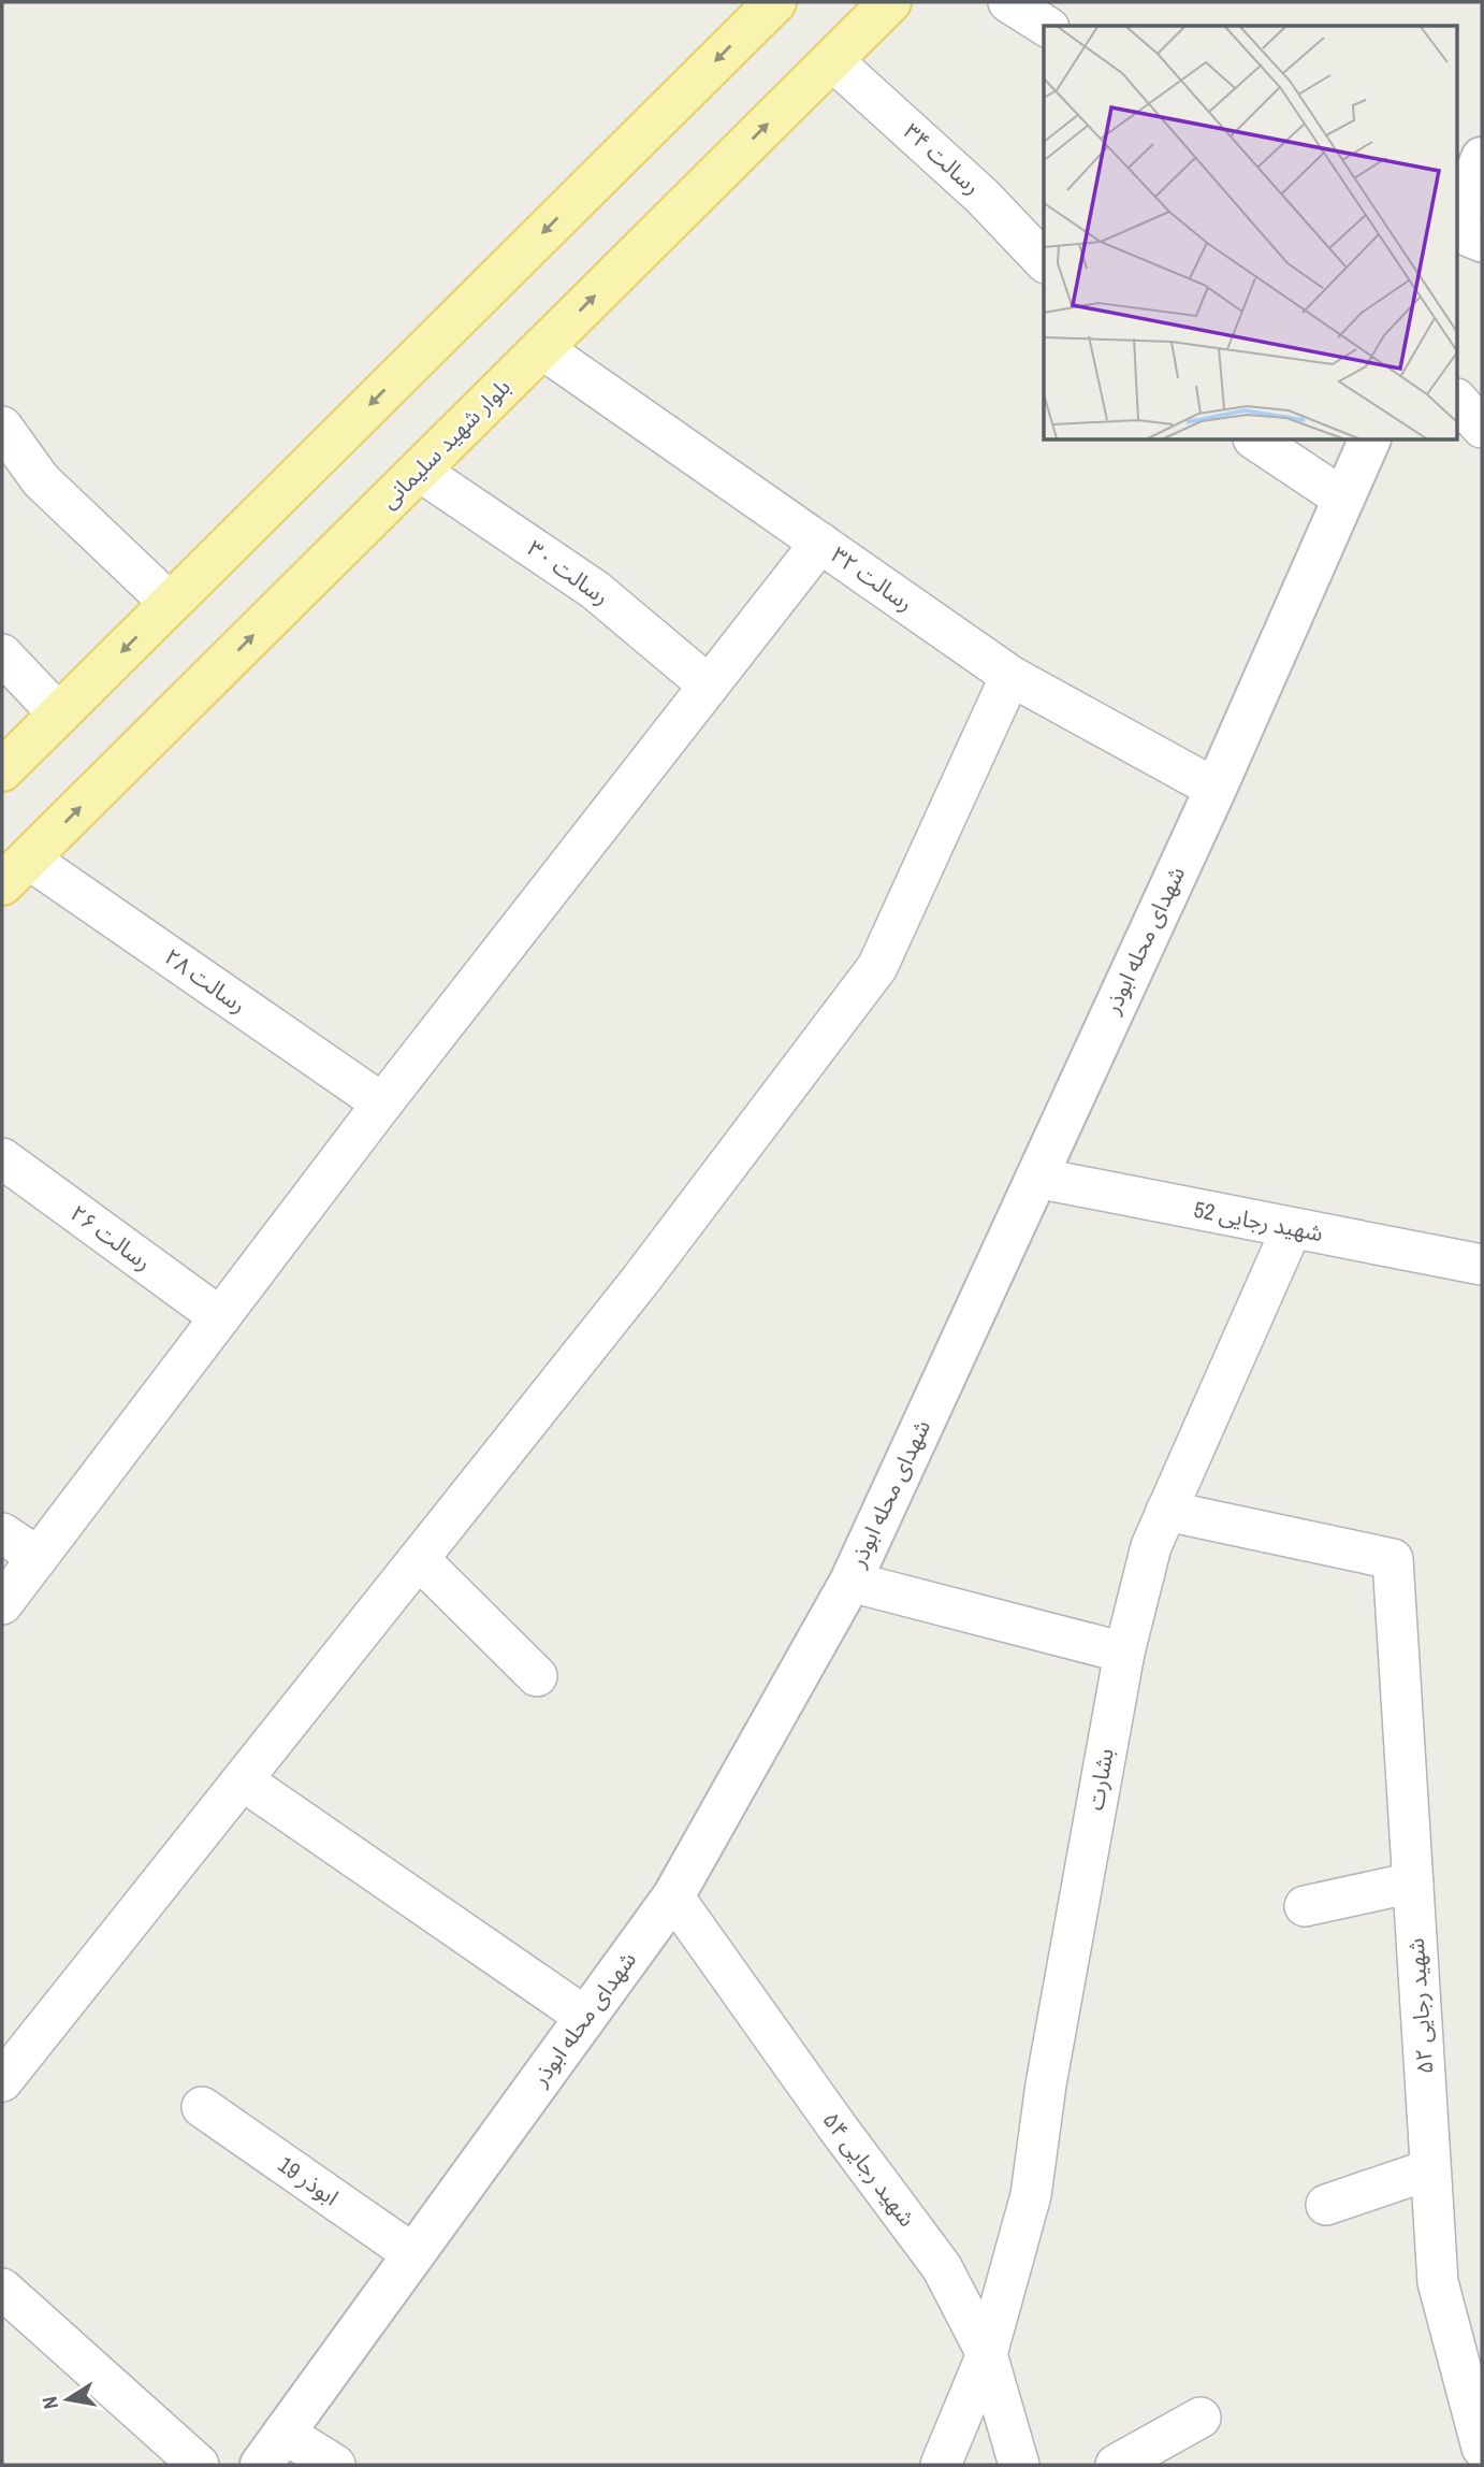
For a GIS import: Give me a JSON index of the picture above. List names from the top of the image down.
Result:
{
  "streets": {
    "main road": ["بلوار شهید سلیمانی"],
    "street": [
      "رسالت ۳۴",
      "رسالت ۳۰",
      "رسالت ۳۲",
      "شهدای محله ابوذر",
      "رسالت ۲۸",
      "شهید رجایی 52",
      "رسالت ۲۶",
      "بشارت",
      "شهید رجایی ۵۲",
      "شهید رجایی ۵۴",
      "ابوذر 19"
    ]
  },
  "crossings": [
    ["رسالت ۳۴", "بلوار شهید سلیمانی"],
    ["بلوار شهید سلیمانی", "رسالت ۳۰"],
    ["بلوار شهید سلیمانی", "رسالت ۳۲"],
    ["بلوار شهید سلیمانی", "رسالت ۲۸"],
    ["رسالت ۳۲", "شهدای محله ابوذر"],
    ["شهدای محله ابوذر", "شهید رجایی 52"],
    ["شهدای محله ابوذر", "شهید رجایی ۵۴"],
    ["شهدای محله ابوذر", "ابوذر 19"],
    ["شهید رجایی 52", "بشارت"],
    ["بشارت", "شهید رجایی ۵۲"],
    ["بشارت", "شهید رجایی ۵۴"]
  ],
  "north": "left"
}
